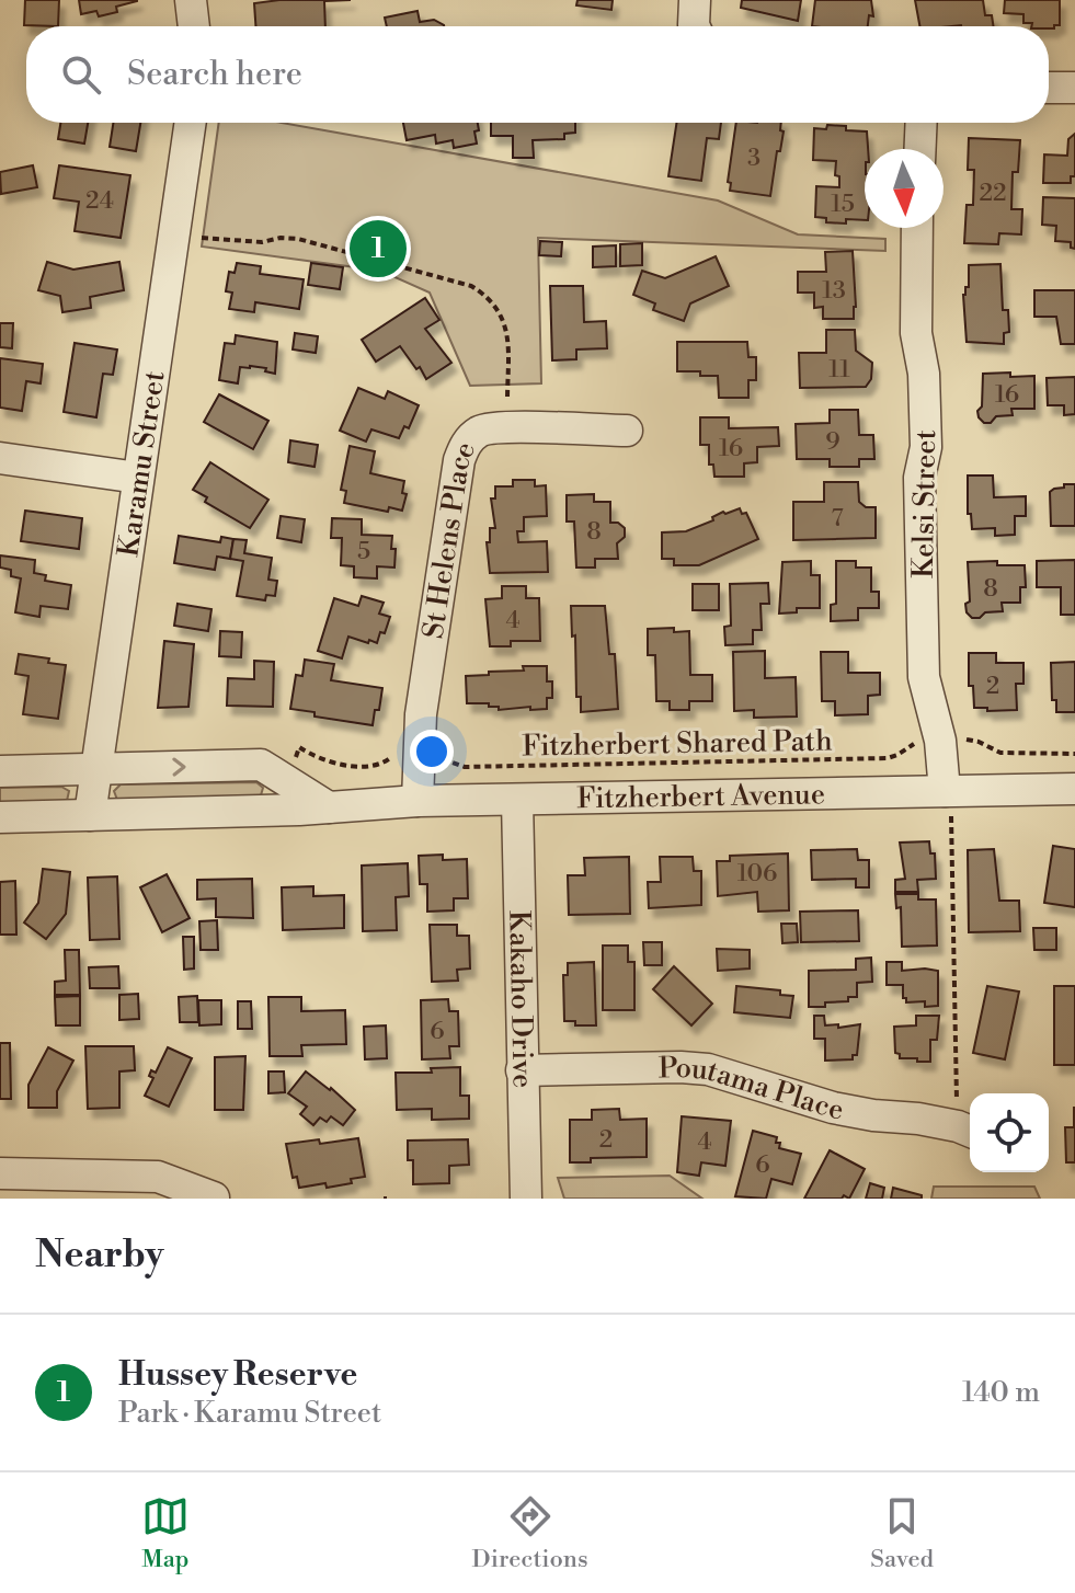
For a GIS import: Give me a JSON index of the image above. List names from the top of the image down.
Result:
{
  "streets": {
    "street": [
      "Karamu Street",
      "Kelsi Street",
      "St Helens Place",
      "Fitzherbert Avenue",
      "Kakaho Drive",
      "Poutama Place"
    ],
    "path": ["Fitzherbert Shared Path"]
  },
  "crossings": [
    ["Karamu Street", "Fitzherbert Avenue"],
    ["Kelsi Street", "Fitzherbert Avenue"],
    ["St Helens Place", "Fitzherbert Avenue"],
    ["Fitzherbert Avenue", "Kakaho Drive"],
    ["Kakaho Drive", "Poutama Place"]
  ],
  "house_numbers": [
    "3",
    "22",
    "24",
    "15",
    "13",
    "11",
    "16",
    "9",
    "16",
    "7",
    "8",
    "5",
    "8",
    "4",
    "2",
    "106",
    "6",
    "2",
    "4",
    "6"
  ],
  "north": "bottom",
  "page": {
    "search": "Search here",
    "pins": "1",
    "heading": "Nearby",
    "list": [
      {
        "mark": "1",
        "name": "Hussey Reserve",
        "note": "Park · Karamu Street",
        "value": "140 m"
      }
    ],
    "nav": ["Map", "Directions", "Saved"]
  }
}
